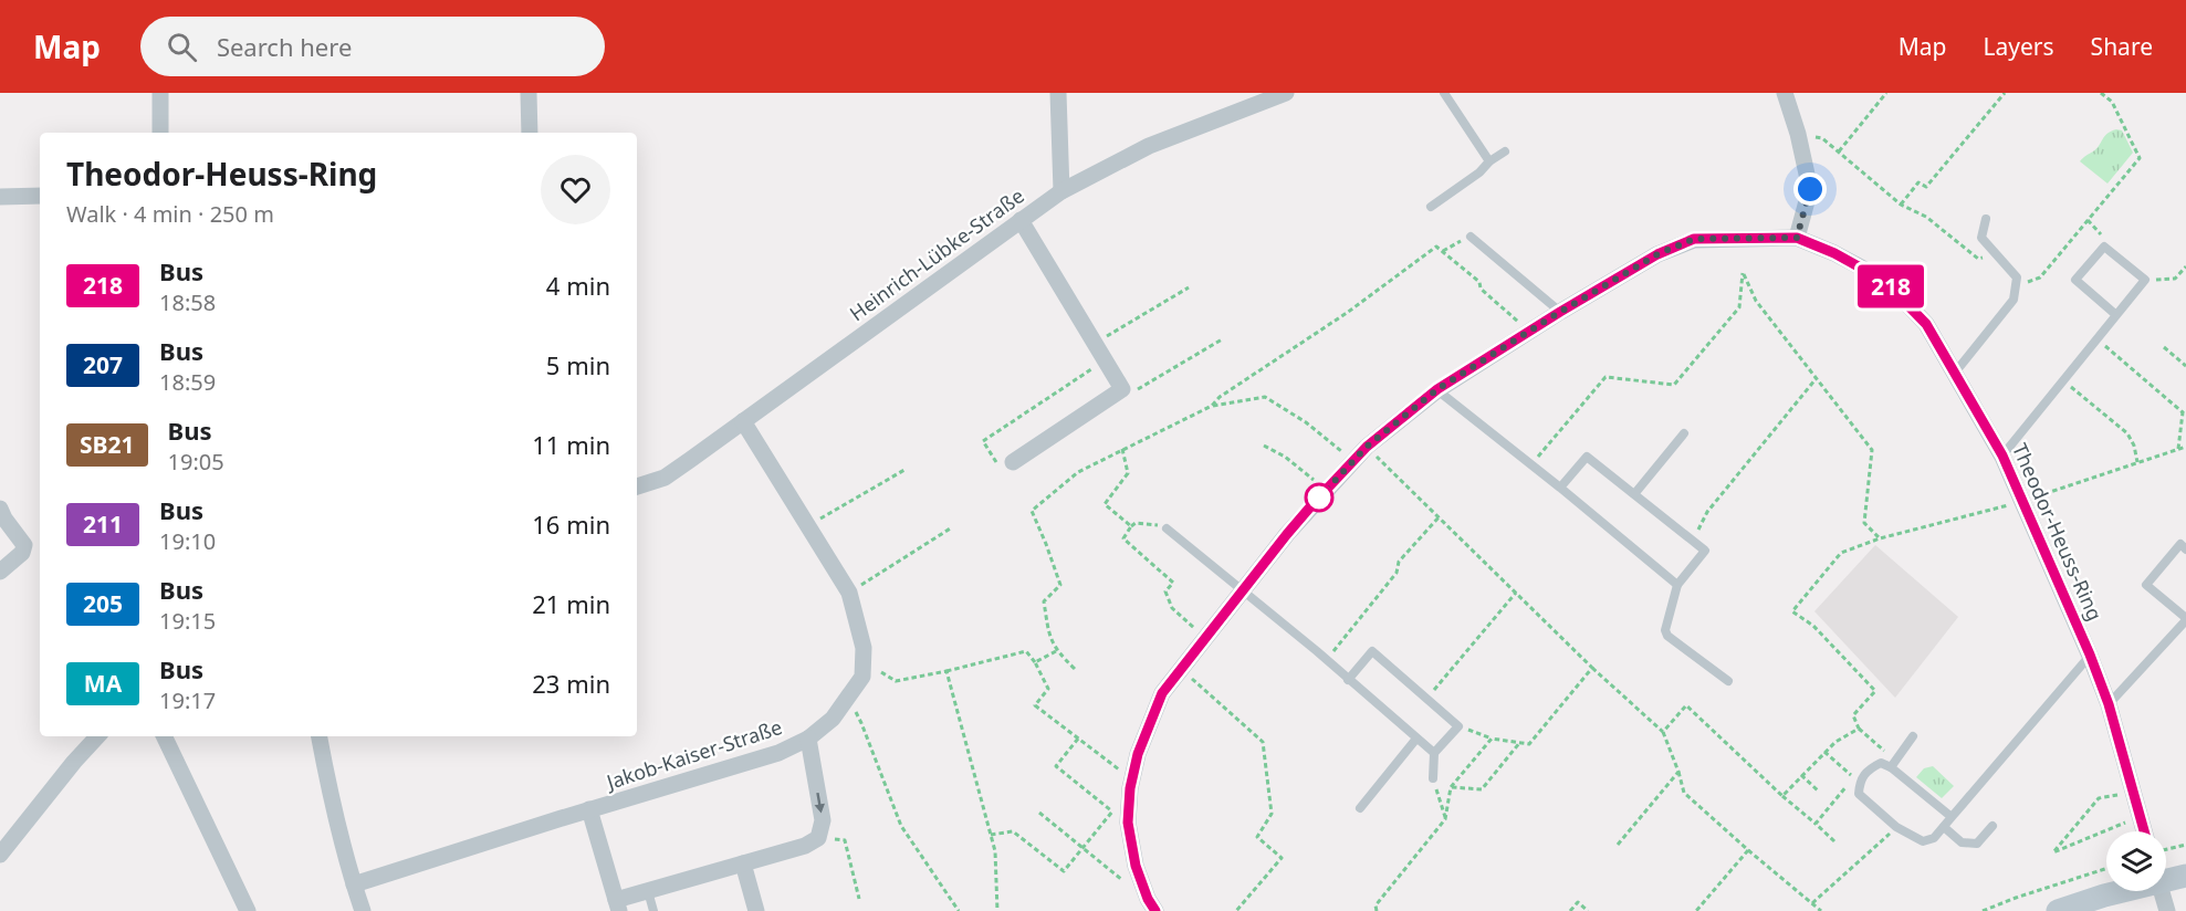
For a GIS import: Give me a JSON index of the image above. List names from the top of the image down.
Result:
{
  "streets": {
    "street": ["Heinrich-Lübke-Straße", "Theodor-Heuss-Ring", "Jakob-Kaiser-Straße"]
  },
  "crossings": [
    ["Heinrich-Lübke-Straße", "Jakob-Kaiser-Straße"]
  ],
  "lines": ["bus line 218"],
  "page": {
    "header": "Map",
    "search": "Search here",
    "nav": ["Map", "Layers", "Share"],
    "on_map": "218",
    "heading": ["Theodor-Heuss-Ring", "Walk · 4 min · 250 m"],
    "list": [
      {
        "mark": "218",
        "name": "Bus",
        "note": "18:58",
        "value": "4 min"
      },
      {
        "mark": "207",
        "name": "Bus",
        "note": "18:59",
        "value": "5 min"
      },
      {
        "mark": "SB21",
        "name": "Bus",
        "note": "19:05",
        "value": "11 min"
      },
      {
        "mark": "211",
        "name": "Bus",
        "note": "19:10",
        "value": "16 min"
      },
      {
        "mark": "205",
        "name": "Bus",
        "note": "19:15",
        "value": "21 min"
      },
      {
        "mark": "MA",
        "name": "Bus",
        "note": "19:17",
        "value": "23 min"
      }
    ]
  }
}
